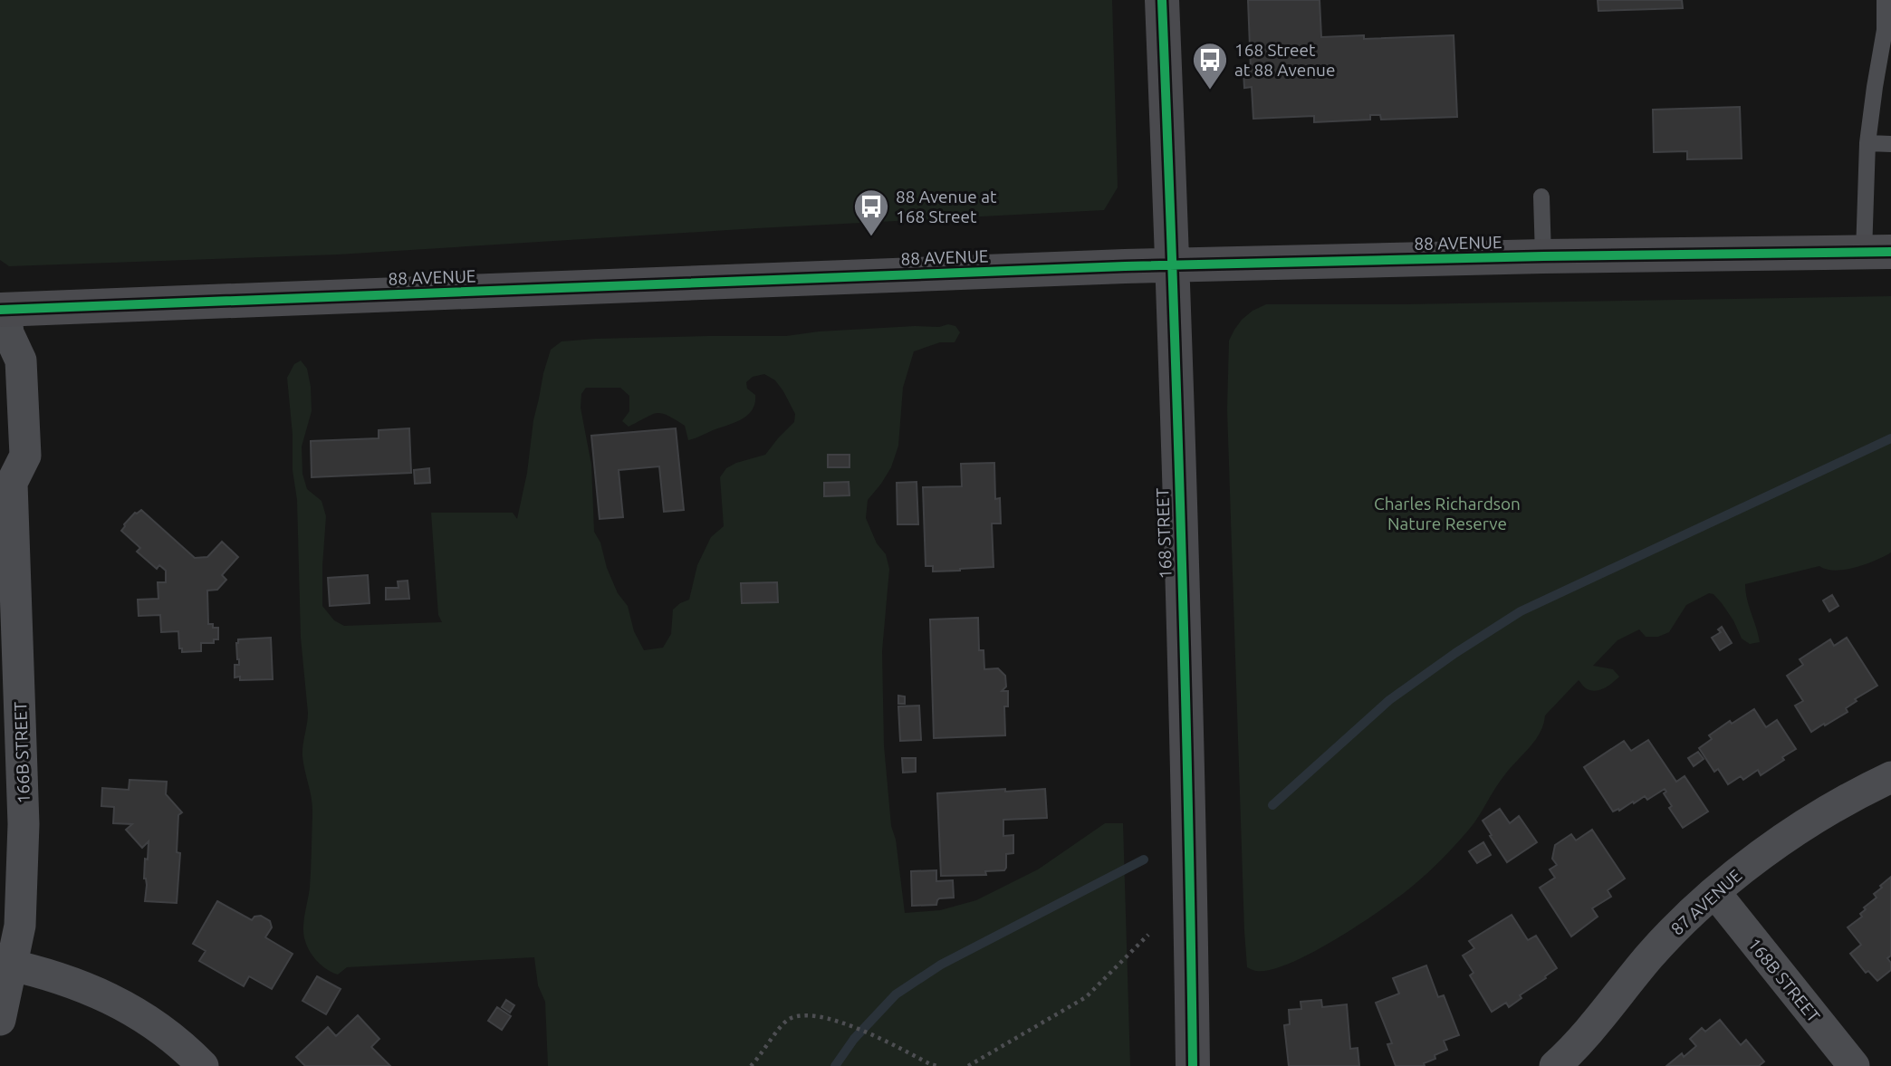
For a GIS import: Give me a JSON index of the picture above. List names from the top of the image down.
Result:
{
  "streets": {
    "main road": ["88 AVENUE", "168 STREET"],
    "street": ["166B STREET", "87 AVENUE", "168B STREET"]
  },
  "crossings": [
    ["88 AVENUE", "168 STREET"],
    ["88 AVENUE", "166B STREET"],
    ["87 AVENUE", "168B STREET"]
  ],
  "parks": ["Charles Richardson Nature Reserve"],
  "places": {
    "bus stop": ["168 Street at 88 Avenue", "88 Avenue at 168 Street"]
  }
}
